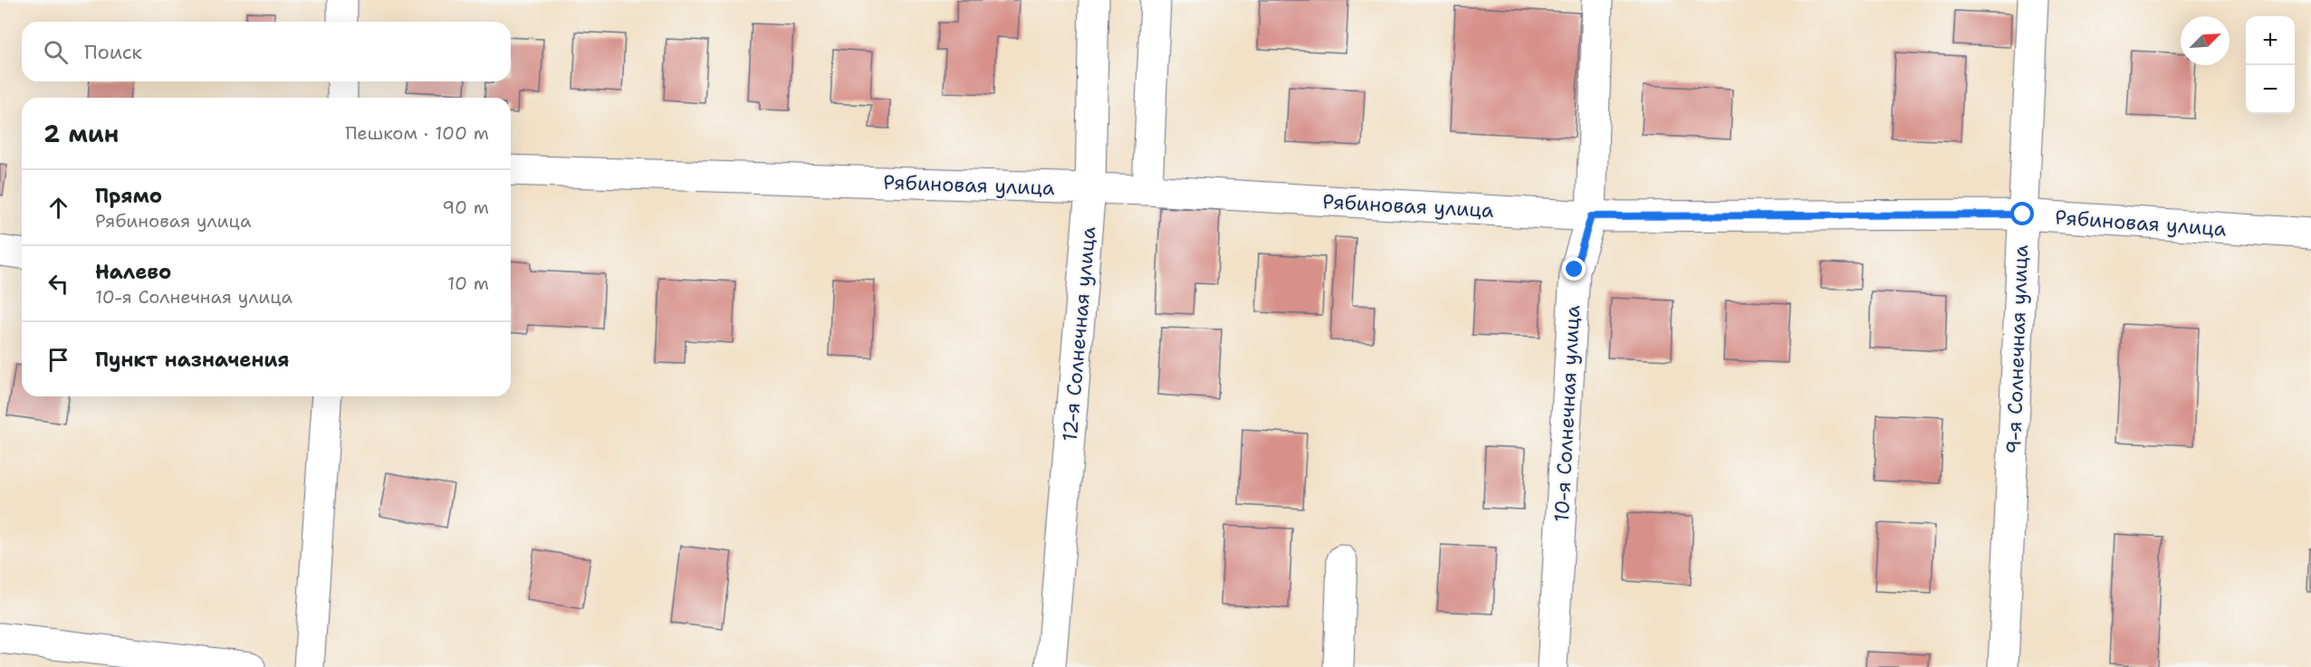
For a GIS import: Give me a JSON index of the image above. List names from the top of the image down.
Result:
{
  "streets": {
    "street": [
      "Рябиновая улица",
      "12-я Солнечная улица",
      "9-я Солнечная улица",
      "10-я Солнечная улица"
    ]
  },
  "crossings": [
    ["Рябиновая улица", "12-я Солнечная улица"],
    ["Рябиновая улица", "9-я Солнечная улица"],
    ["Рябиновая улица", "10-я Солнечная улица"]
  ],
  "north": "top right",
  "page": {
    "map_buttons": ["+", "−"],
    "search": "Поиск",
    "heading": ["2 мин", "Пешком · 100 m"],
    "list": [
      ["Прямо", "Рябиновая улица", "90 m"],
      ["Налево", "10-я Солнечная улица", "10 m"],
      "Пункт назначения"
    ]
  }
}
